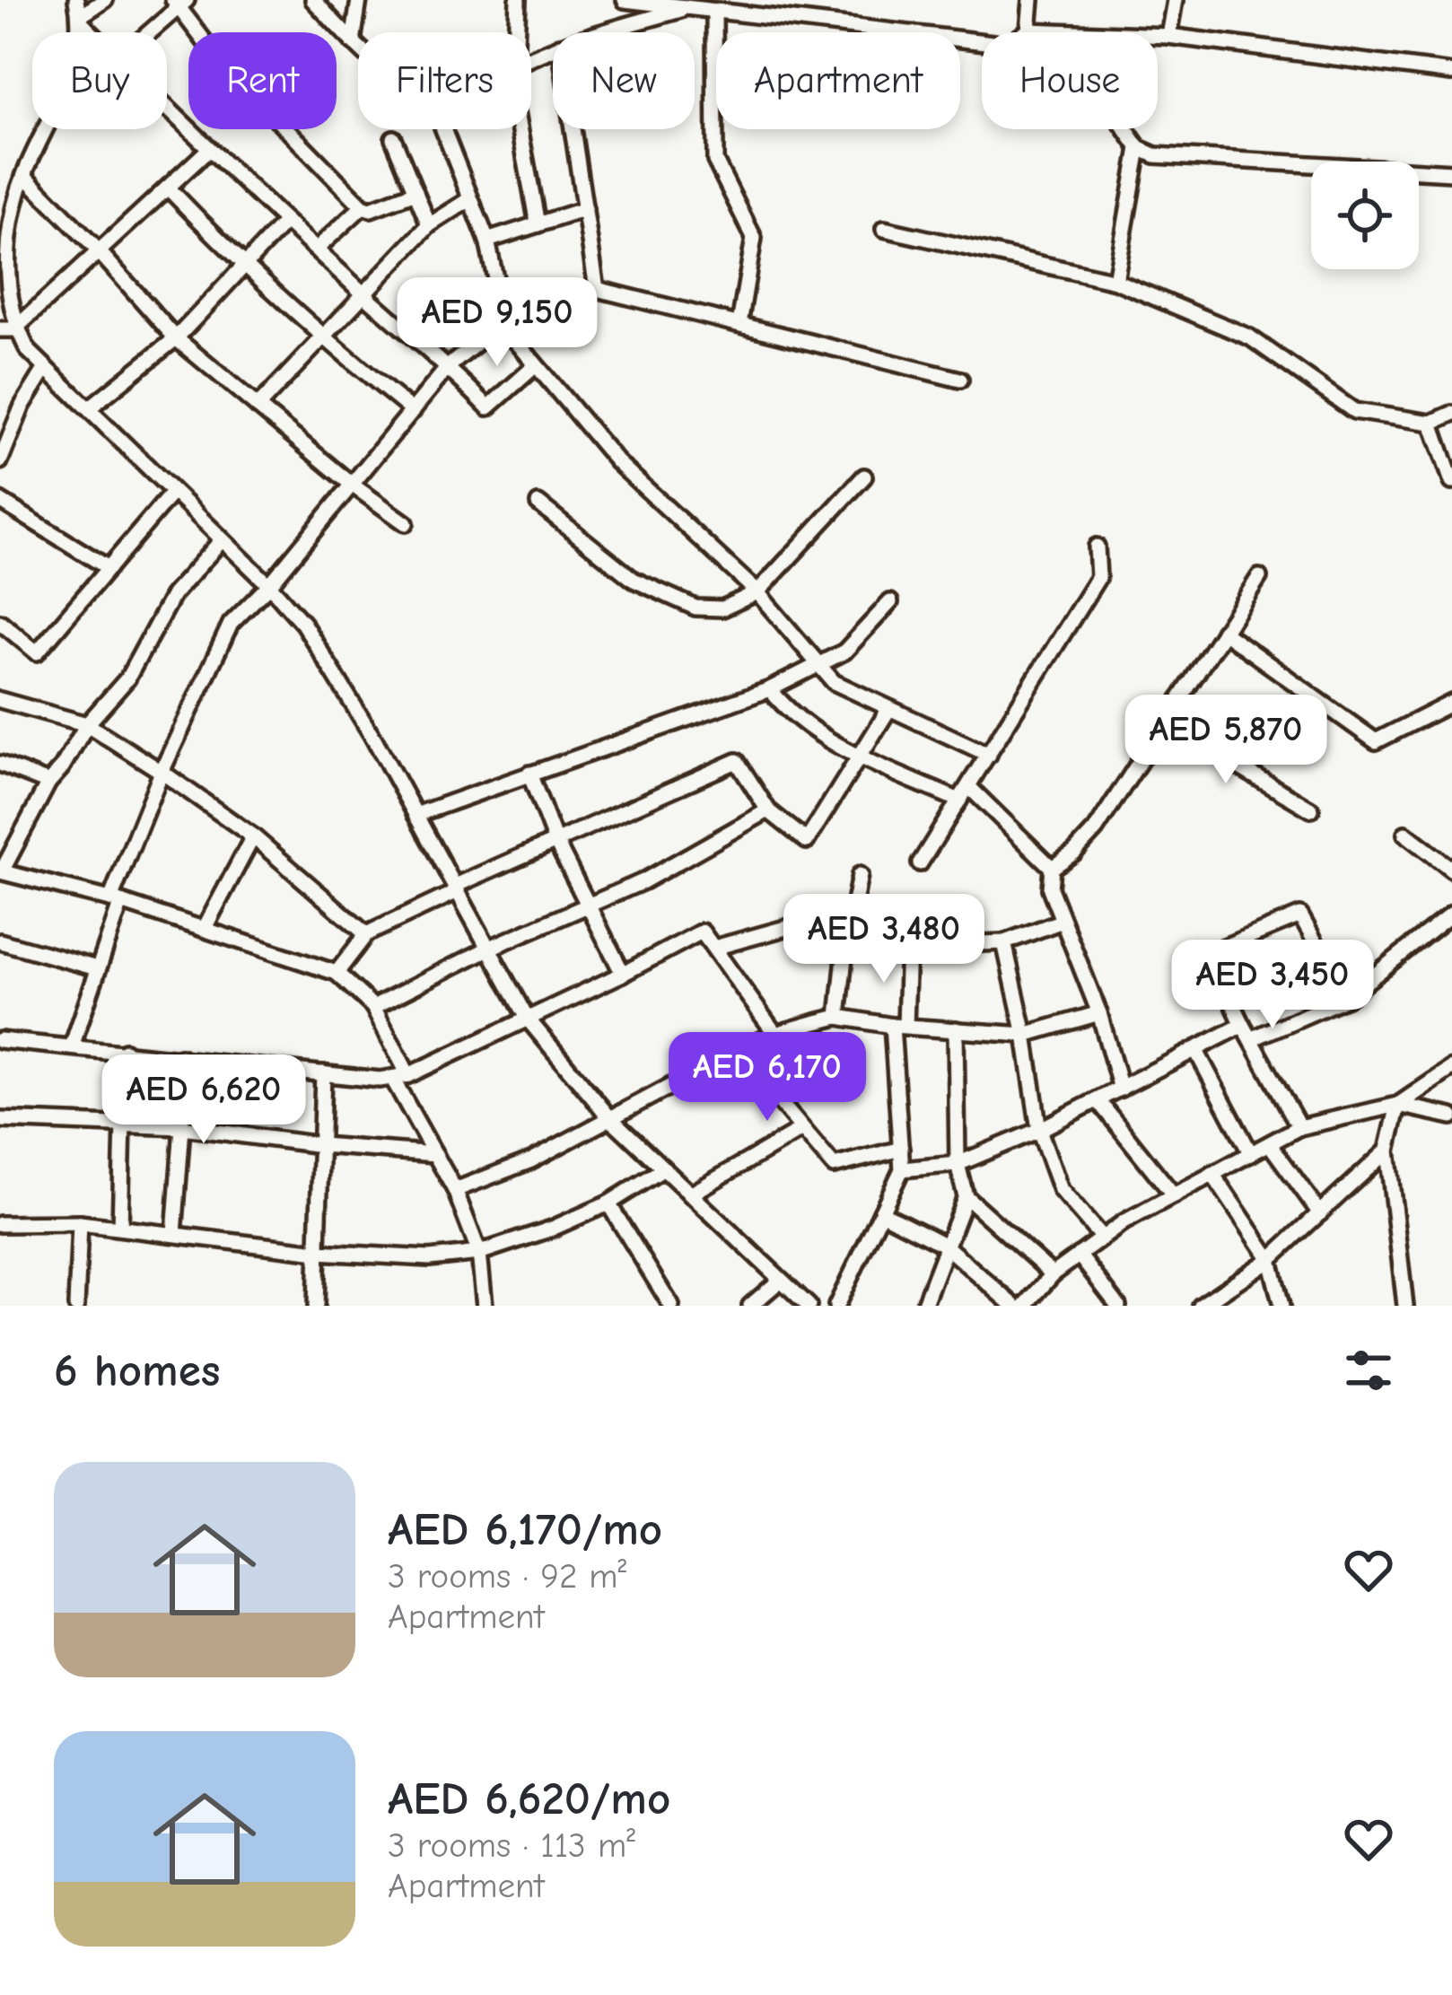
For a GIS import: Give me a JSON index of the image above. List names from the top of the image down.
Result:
{
  "page": {
    "chip": [
      "Buy",
      "Rent",
      "Filters",
      "New",
      "Apartment",
      "House"
    ],
    "price": [
      "AED 9,150",
      "AED 5,870",
      "AED 3,480",
      "AED 3,450",
      "AED 6,170",
      "AED 6,620"
    ],
    "heading": "6 homes",
    "list": [
      {
        "name": "AED 6,170/mo",
        "note": "3 rooms · 92 m² · Apartment"
      },
      {
        "name": "AED 6,620/mo",
        "note": "3 rooms · 113 m² · Apartment"
      }
    ]
  }
}
